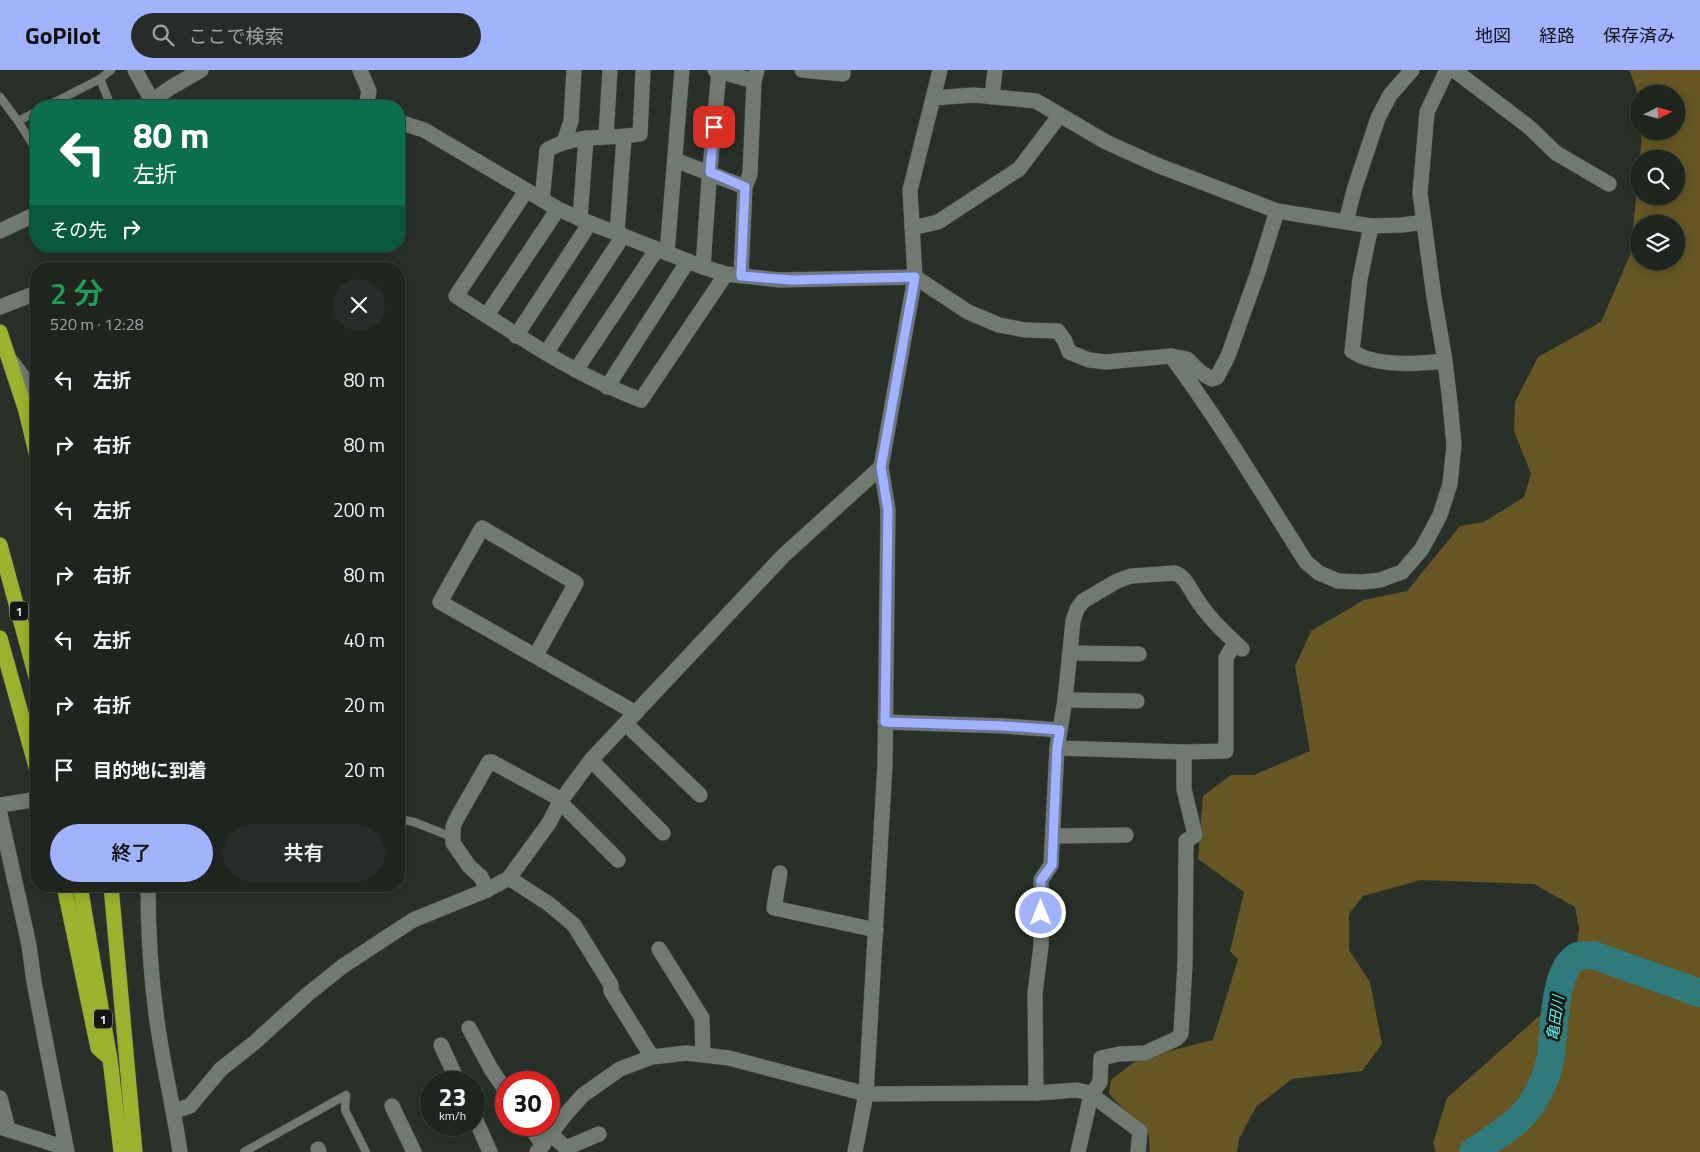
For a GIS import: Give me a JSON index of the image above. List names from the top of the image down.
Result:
{
  "streets": {
    "highway": ["1"]
  },
  "water": ["亀田川"],
  "north": "right",
  "page": {
    "header": "GoPilot",
    "search": "ここで検索",
    "nav": ["地図", "経路", "保存済み"],
    "turn": ["80 m", "左折"],
    "then": "その先",
    "heading": ["2 分", "520 m · 12:28"],
    "list": [
      {
        "name": "左折",
        "value": "80 m"
      },
      {
        "name": "右折",
        "value": "80 m"
      },
      {
        "name": "左折",
        "value": "200 m"
      },
      {
        "name": "右折",
        "value": "80 m"
      },
      {
        "name": "左折",
        "value": "40 m"
      },
      {
        "name": "右折",
        "value": "20 m"
      },
      {
        "name": "目的地に到着",
        "value": "20 m"
      }
    ],
    "buttons": ["終了", "共有"],
    "speed": "23 km/h",
    "limit": "30"
  }
}
